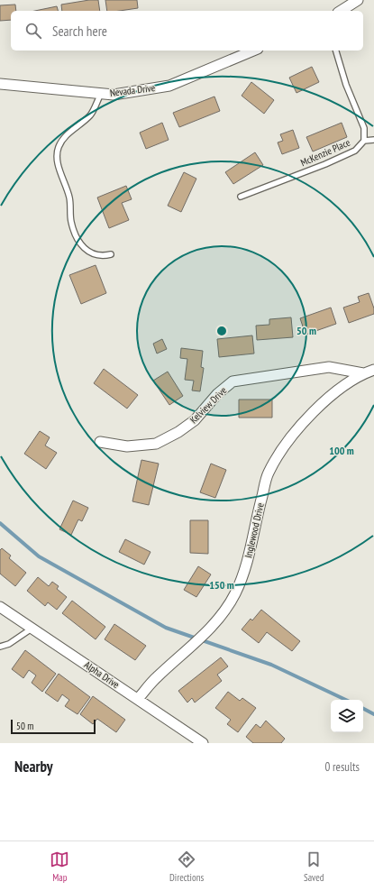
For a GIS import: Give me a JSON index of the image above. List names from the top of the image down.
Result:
{
  "streets": {
    "street": [
      "Nevada Drive",
      "Kelview Drive",
      "Inglewood Drive",
      "Alpha Drive"
    ],
    "lane": ["McKenzie Place"]
  },
  "crossings": [
    ["Kelview Drive", "Inglewood Drive"],
    ["Inglewood Drive", "Alpha Drive"]
  ],
  "scale_bar": "50 m",
  "page": {
    "search": "Search here",
    "scale": "50 m",
    "heading": ["Nearby", "0 results"],
    "nav": ["Map", "Directions", "Saved"]
  },
  "rings": ["50 m", "100 m", "150 m"]
}
